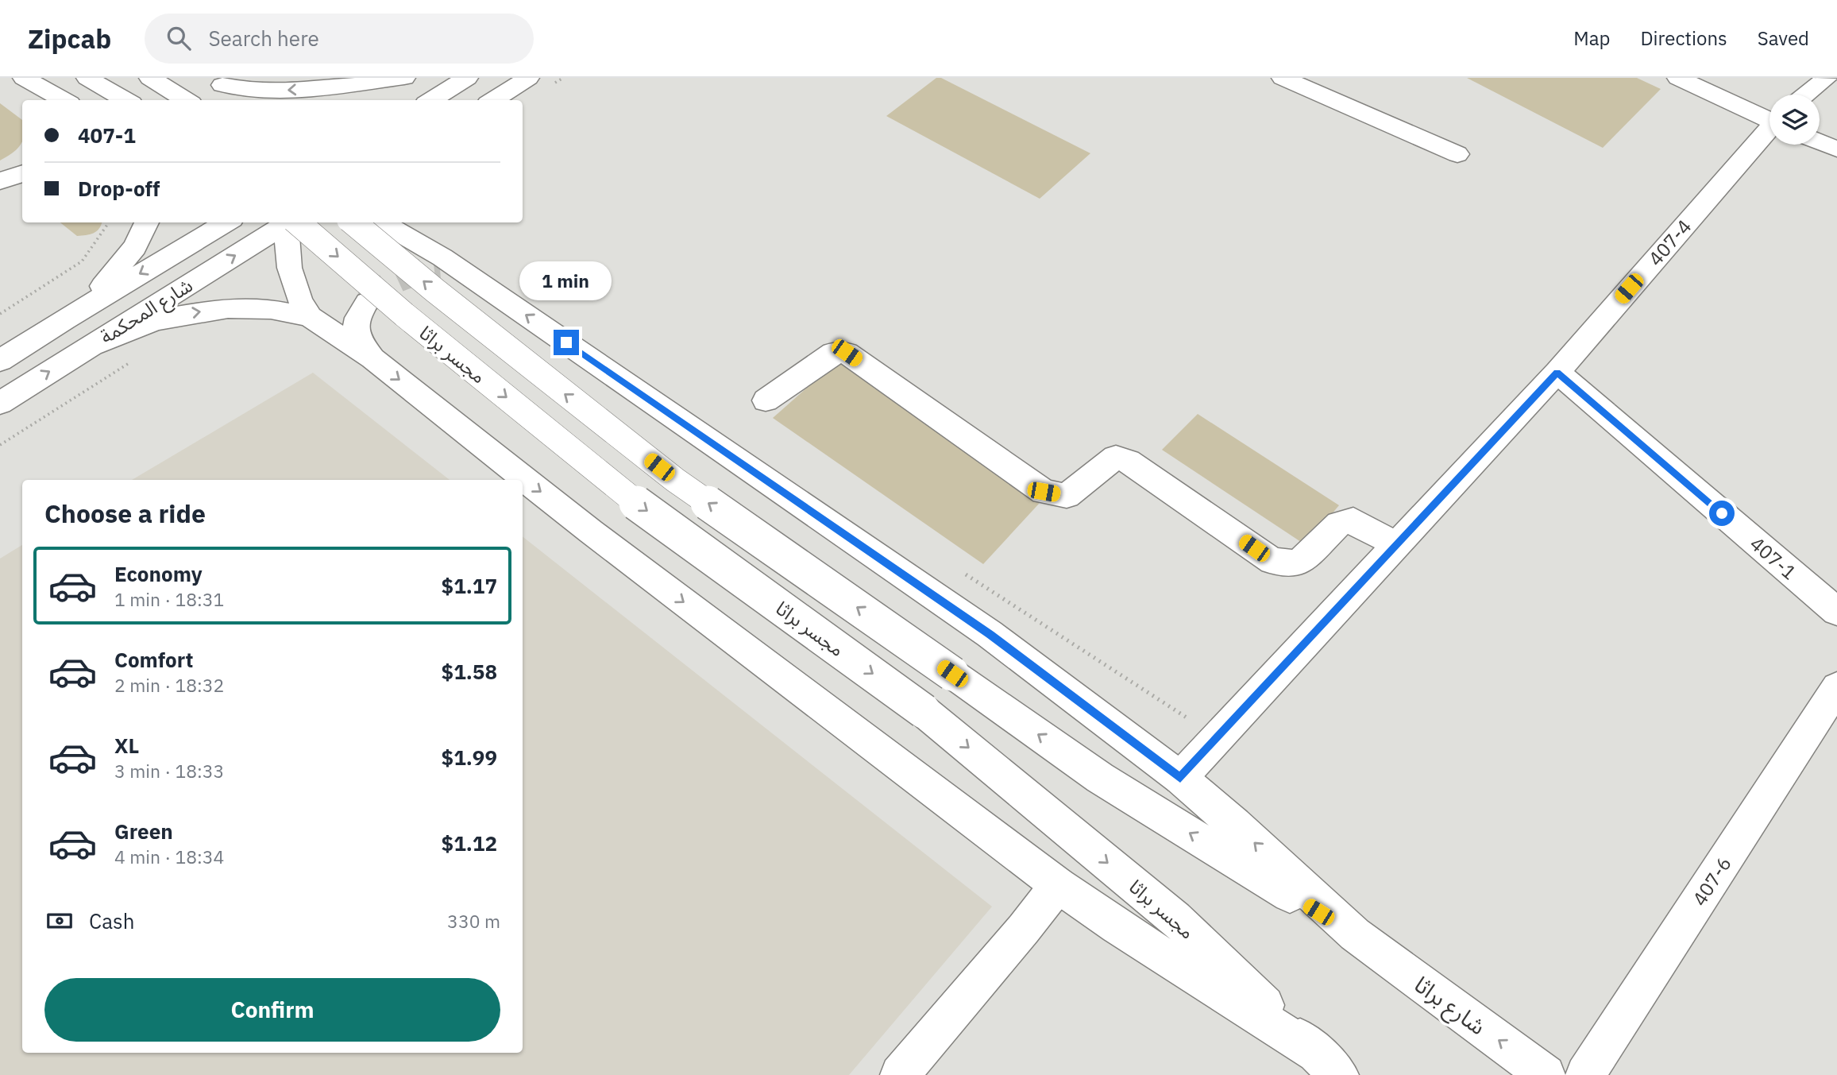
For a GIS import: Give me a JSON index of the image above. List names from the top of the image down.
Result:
{
  "streets": {
    "main road": [
      "407-4",
      "شارع المحكمة",
      "مجسر براثا",
      "407-1",
      "407-6",
      "شارع براثا"
    ]
  },
  "crossings": [
    ["407-4", "407-1"],
    ["شارع المحكمة", "مجسر براثا"],
    ["مجسر براثا", "شارع براثا"]
  ],
  "one_way": ["شارع براثا"],
  "page": {
    "header": "Zipcab",
    "search": "Search here",
    "nav": ["Map", "Directions", "Saved"],
    "banner": ["407-1", "Drop-off"],
    "bubble": "1 min",
    "heading": "Choose a ride",
    "list": [
      {
        "name": "Economy",
        "note": "1 min · 18:31",
        "value": "$1.17"
      },
      {
        "name": "Comfort",
        "note": "2 min · 18:32",
        "value": "$1.58"
      },
      {
        "name": "XL",
        "note": "3 min · 18:33",
        "value": "$1.99"
      },
      {
        "name": "Green",
        "note": "4 min · 18:34",
        "value": "$1.12"
      }
    ],
    "pay": ["Cash", "330 m"],
    "buttons": "Confirm"
  }
}
